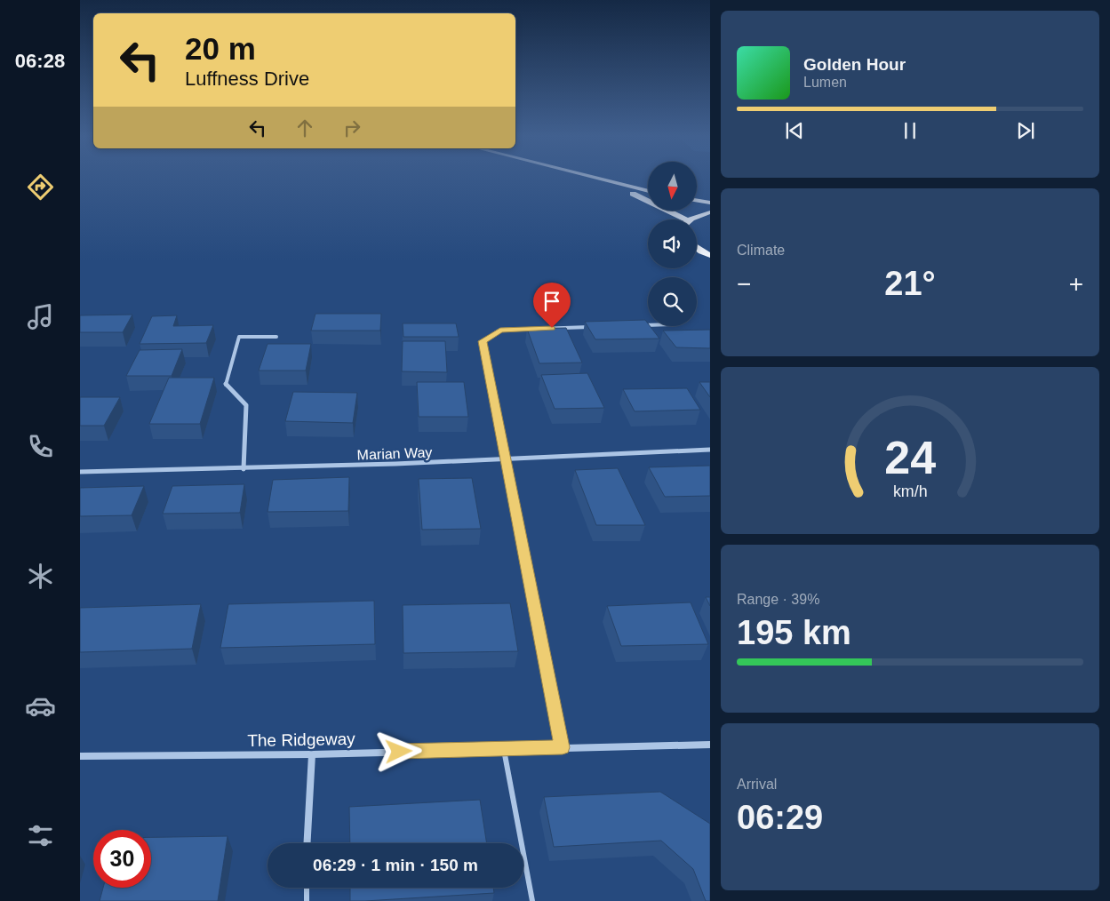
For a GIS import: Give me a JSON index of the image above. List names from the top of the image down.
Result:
{
  "streets": {
    "street": ["Marian Way", "The Ridgeway"]
  },
  "north": "bottom",
  "page": {
    "tabs": "06:28",
    "turn": ["20 m", "Luffness Drive"],
    "song": ["Golden Hour", "Lumen"],
    "tile": [
      "Climate",
      ["Range · 39%", "195 km"],
      ["Arrival", "06:29"]
    ],
    "heat": ["−", "21°", "+"],
    "limit": "30",
    "trip": "06:29 · 1 min · 150 m",
    "gauge": ["24", "km/h"]
  }
}
